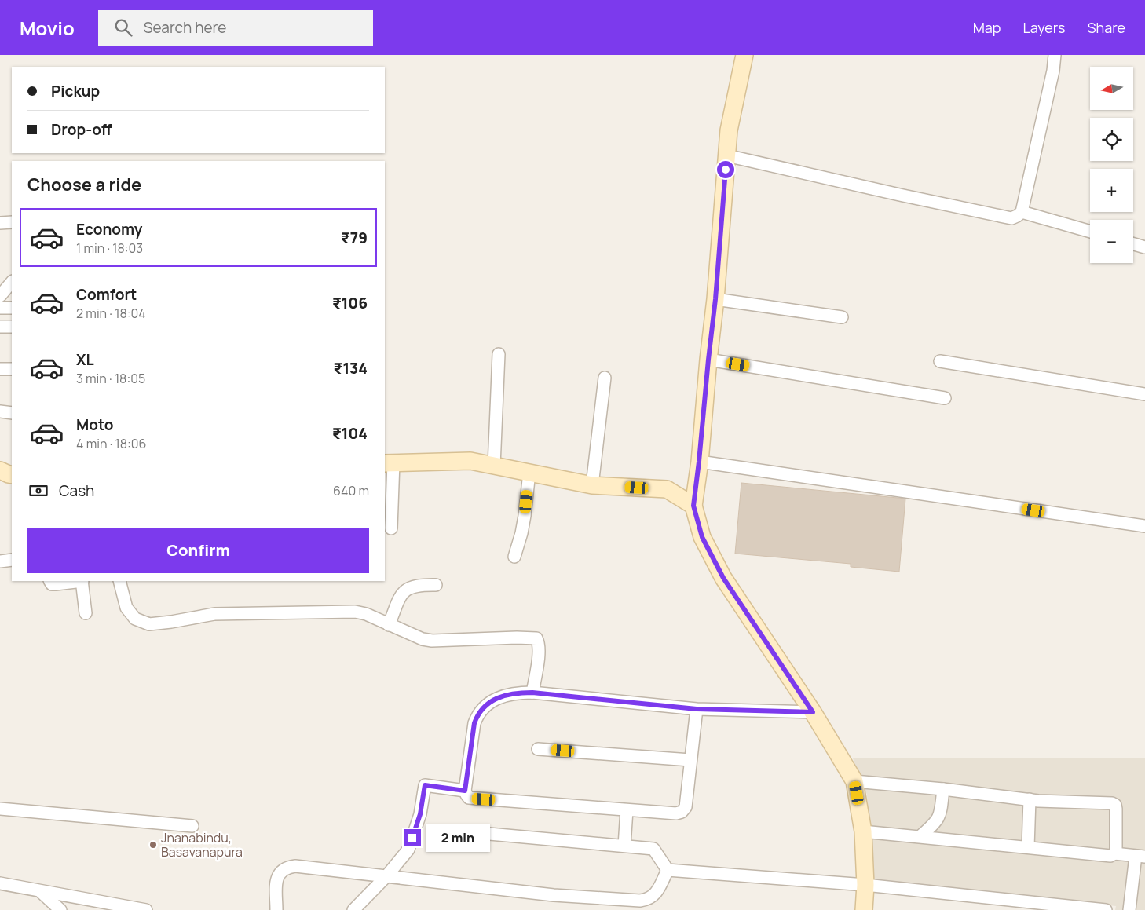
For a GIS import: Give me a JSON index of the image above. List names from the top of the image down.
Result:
{
  "places": ["Jnanabindu, Basavanapura"],
  "north": "left",
  "page": {
    "header": "Movio",
    "search": "Search here",
    "nav": ["Map", "Layers", "Share"],
    "map_buttons": ["+", "−"],
    "banner": ["Pickup", "Drop-off"],
    "heading": "Choose a ride",
    "list": [
      {
        "name": "Economy",
        "note": "1 min · 18:03",
        "value": "₹79"
      },
      {
        "name": "Comfort",
        "note": "2 min · 18:04",
        "value": "₹106"
      },
      {
        "name": "XL",
        "note": "3 min · 18:05",
        "value": "₹134"
      },
      {
        "name": "Moto",
        "note": "4 min · 18:06",
        "value": "₹104"
      }
    ],
    "pay": ["Cash", "640 m"],
    "buttons": "Confirm",
    "bubble": "2 min"
  }
}
